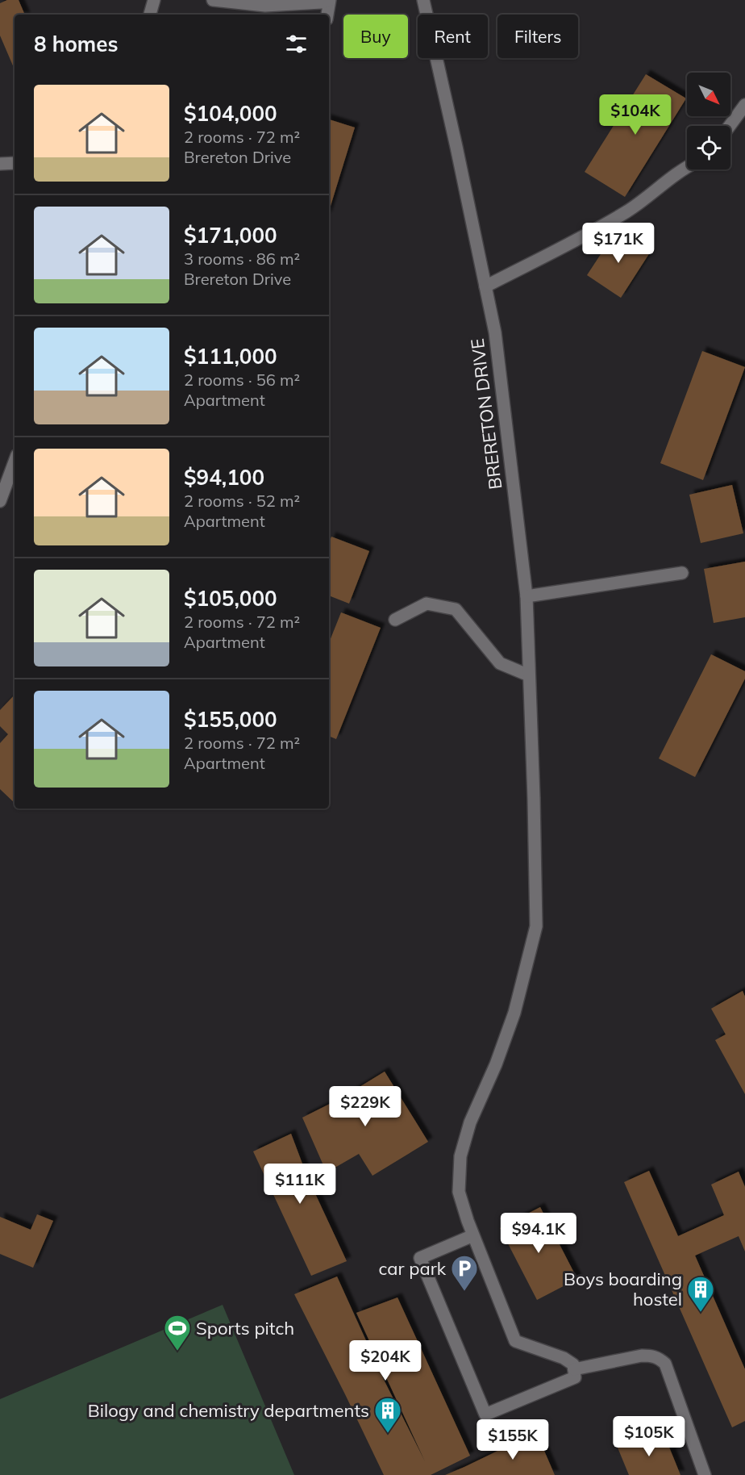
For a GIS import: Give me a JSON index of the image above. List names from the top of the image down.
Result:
{
  "streets": {
    "street": ["BRERETON DRIVE"]
  },
  "places": {
    "parking": ["car park"],
    "building": ["Boys boarding hostel", "Bilogy and chemistry departments"],
    "sports": ["Sports pitch"]
  },
  "north": "bottom right",
  "page": {
    "chip": ["Buy", "Rent", "Filters"],
    "heading": "8 homes",
    "list": [
      {
        "name": "$104,000",
        "note": "2 rooms · 72 m² · Brereton Drive"
      },
      {
        "name": "$171,000",
        "note": "3 rooms · 86 m² · Brereton Drive"
      },
      {
        "name": "$111,000",
        "note": "2 rooms · 56 m² · Apartment"
      },
      {
        "name": "$94,100",
        "note": "2 rooms · 52 m² · Apartment"
      },
      {
        "name": "$105,000",
        "note": "2 rooms · 72 m² · Apartment"
      },
      {
        "name": "$155,000",
        "note": "2 rooms · 72 m² · Apartment"
      }
    ],
    "price": [
      "$104K",
      "$171K",
      "$229K",
      "$111K",
      "$94.1K",
      "$204K",
      "$105K",
      "$155K"
    ]
  }
}
